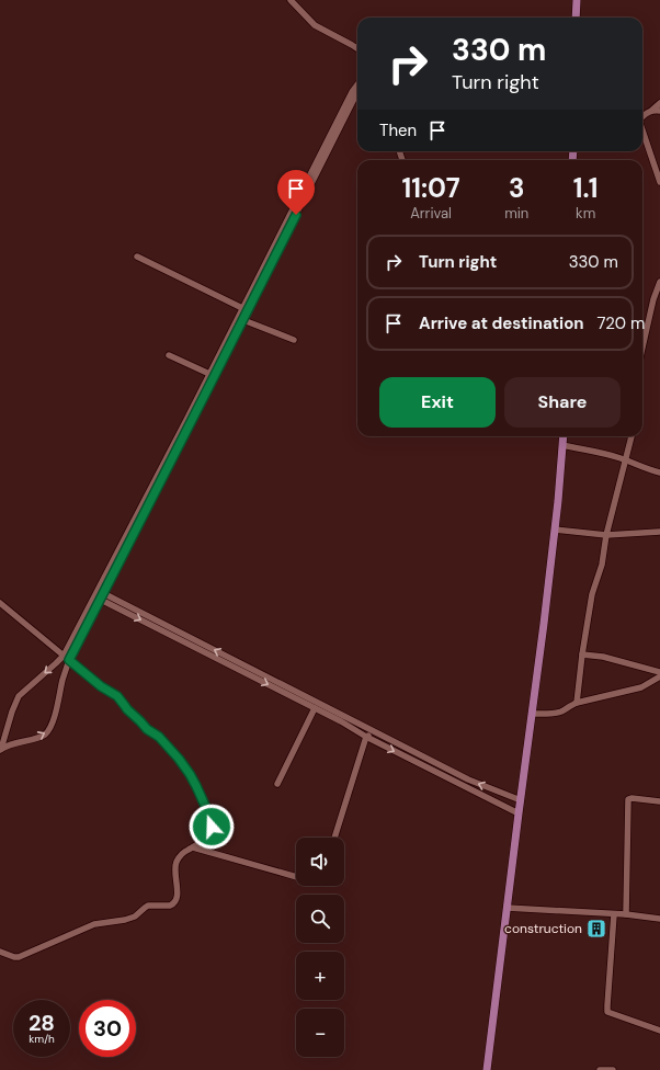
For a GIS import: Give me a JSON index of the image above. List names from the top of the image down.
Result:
{
  "places": {
    "building": ["construction"]
  },
  "page": {
    "turn": ["330 m", "Turn right"],
    "then": "Then",
    "eta": [
      "11:07",
      "Arrival",
      "3",
      "min",
      "1.1",
      "km"
    ],
    "list": [
      {
        "name": "Turn right",
        "value": "330 m"
      },
      {
        "name": "Arrive at destination",
        "value": "720 m"
      }
    ],
    "buttons": ["Exit", "Share"],
    "map_buttons": ["+", "−"],
    "speed": "28 km/h",
    "limit": "30"
  }
}
